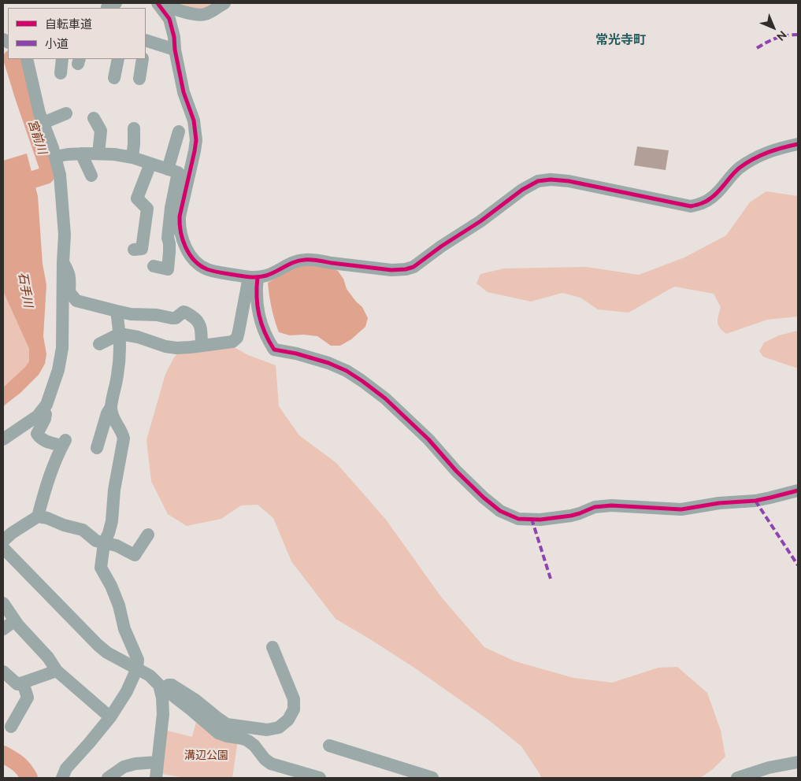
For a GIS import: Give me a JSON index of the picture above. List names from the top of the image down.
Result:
{
  "districts": ["常光寺町"],
  "water": ["宮前川", "石手川"],
  "parks": ["溝辺公園"],
  "legend": ["自転車道", "小道"],
  "north": "bottom right"
}
